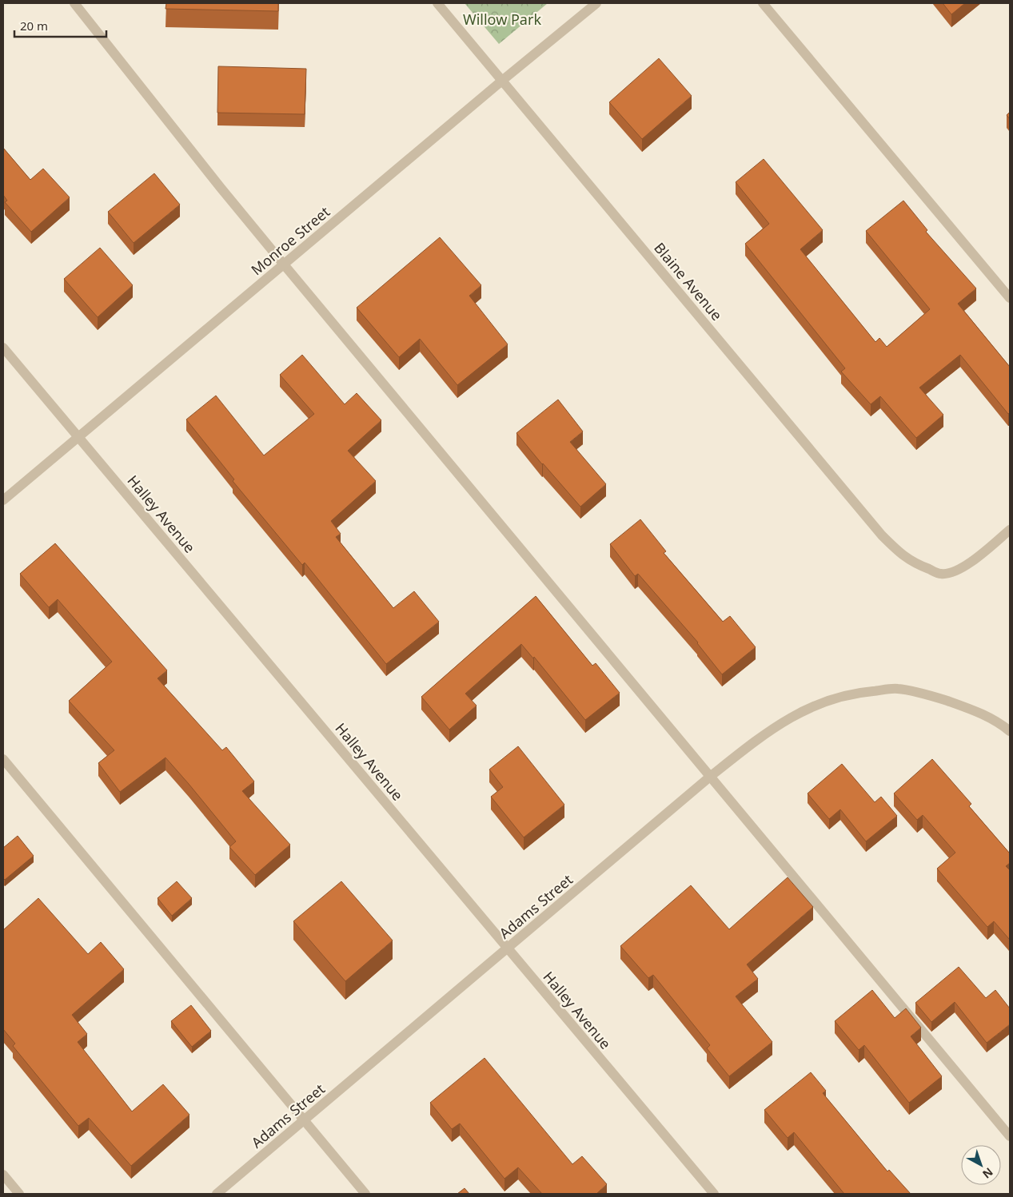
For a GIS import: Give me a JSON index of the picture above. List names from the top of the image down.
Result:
{
  "streets": {
    "street": [
      "Monroe Street",
      "Blaine Avenue",
      "Halley Avenue",
      "Adams Street"
    ]
  },
  "crossings": [
    ["Monroe Street", "Blaine Avenue"],
    ["Monroe Street", "Halley Avenue"],
    ["Halley Avenue", "Adams Street"]
  ],
  "parks": ["Willow Park"],
  "scale_bar": "20 m",
  "north": "bottom right"
}
